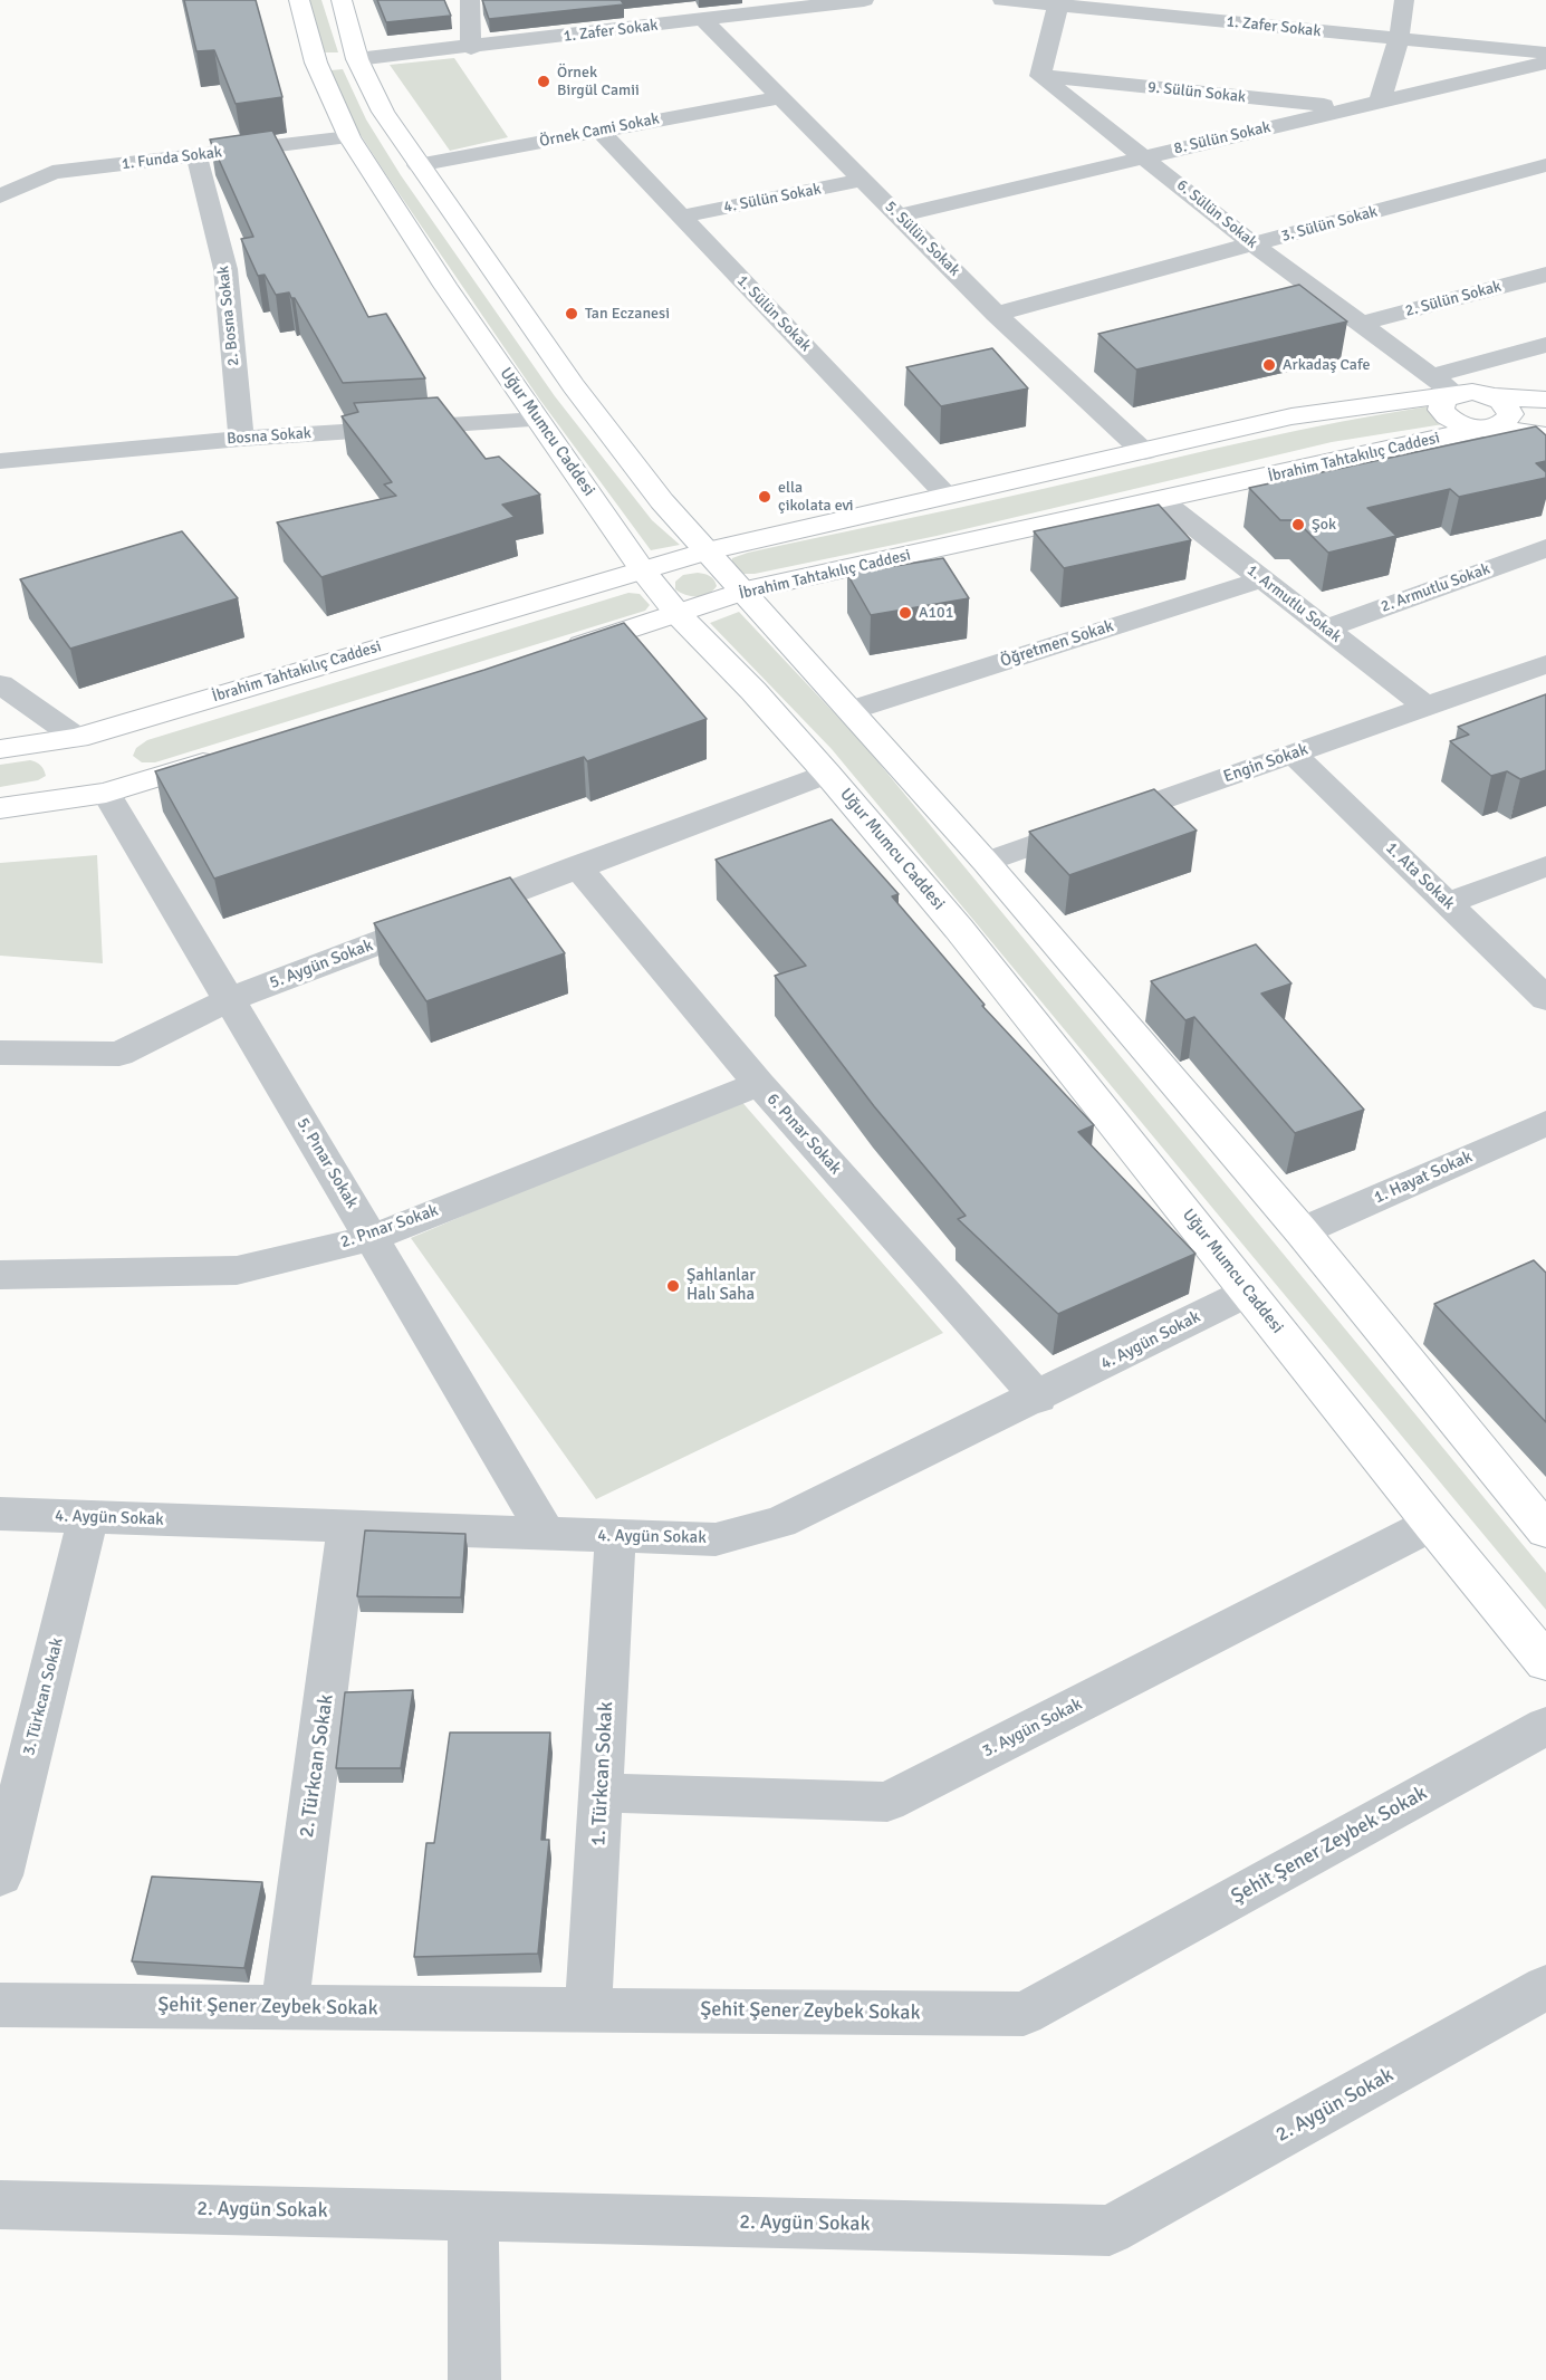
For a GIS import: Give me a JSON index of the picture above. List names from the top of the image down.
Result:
{
  "streets": {
    "main road": ["Uğur Mumcu Caddesi", "İbrahim Tahtakılıç Caddesi"],
    "street": [
      "1. Zafer Sokak",
      "9. Sülün Sokak",
      "Örnek Cami Sokak",
      "8. Sülün Sokak",
      "1. Funda Sokak",
      "4. Sülün Sokak",
      "6. Sülün Sokak",
      "3. Sülün Sokak",
      "5. Sülün Sokak",
      "2. Sülün Sokak",
      "1. Sülün Sokak",
      "2. Bosna Sokak",
      "Bosna Sokak",
      "2. Armutlu Sokak",
      "1. Armutlu Sokak",
      "Öğretmen Sokak",
      "Engin Sokak",
      "1. Ata Sokak",
      "5. Aygün Sokak",
      "6. Pınar Sokak",
      "5. Pınar Sokak",
      "1. Hayat Sokak",
      "2. Pınar Sokak",
      "4. Aygün Sokak",
      "3. Türkcan Sokak",
      "3. Aygün Sokak",
      "2. Türkcan Sokak",
      "1. Türkcan Sokak",
      "Şehit Şener Zeybek Sokak",
      "2. Aygün Sokak"
    ]
  },
  "crossings": [
    ["1. Zafer Sokak", "5. Sülün Sokak"],
    ["9. Sülün Sokak", "8. Sülün Sokak"],
    ["9. Sülün Sokak", "6. Sülün Sokak"],
    ["Örnek Cami Sokak", "5. Sülün Sokak"],
    ["Örnek Cami Sokak", "1. Sülün Sokak"],
    ["8. Sülün Sokak", "6. Sülün Sokak"],
    ["8. Sülün Sokak", "5. Sülün Sokak"],
    ["1. Funda Sokak", "2. Bosna Sokak"],
    ["1. Funda Sokak", "Uğur Mumcu Caddesi"],
    ["4. Sülün Sokak", "5. Sülün Sokak"],
    ["4. Sülün Sokak", "1. Sülün Sokak"],
    ["6. Sülün Sokak", "3. Sülün Sokak"],
    ["6. Sülün Sokak", "2. Sülün Sokak"],
    ["6. Sülün Sokak", "İbrahim Tahtakılıç Caddesi"],
    ["3. Sülün Sokak", "5. Sülün Sokak"],
    ["5. Sülün Sokak", "İbrahim Tahtakılıç Caddesi"],
    ["1. Sülün Sokak", "İbrahim Tahtakılıç Caddesi"],
    ["2. Bosna Sokak", "Bosna Sokak"],
    ["Uğur Mumcu Caddesi", "Bosna Sokak"],
    ["Uğur Mumcu Caddesi", "İbrahim Tahtakılıç Caddesi"],
    ["Uğur Mumcu Caddesi", "5. Aygün Sokak"],
    ["Uğur Mumcu Caddesi", "4. Aygün Sokak"],
    ["Uğur Mumcu Caddesi", "3. Aygün Sokak"],
    ["İbrahim Tahtakılıç Caddesi", "1. Armutlu Sokak"],
    ["İbrahim Tahtakılıç Caddesi", "5. Pınar Sokak"],
    ["2. Armutlu Sokak", "1. Armutlu Sokak"],
    ["1. Armutlu Sokak", "Öğretmen Sokak"],
    ["1. Armutlu Sokak", "Engin Sokak"],
    ["Engin Sokak", "1. Ata Sokak"],
    ["5. Aygün Sokak", "6. Pınar Sokak"],
    ["5. Aygün Sokak", "5. Pınar Sokak"],
    ["6. Pınar Sokak", "2. Pınar Sokak"],
    ["6. Pınar Sokak", "4. Aygün Sokak"],
    ["5. Pınar Sokak", "2. Pınar Sokak"],
    ["5. Pınar Sokak", "4. Aygün Sokak"],
    ["4. Aygün Sokak", "3. Türkcan Sokak"],
    ["4. Aygün Sokak", "2. Türkcan Sokak"],
    ["4. Aygün Sokak", "1. Türkcan Sokak"],
    ["3. Aygün Sokak", "1. Türkcan Sokak"],
    ["2. Türkcan Sokak", "Şehit Şener Zeybek Sokak"],
    ["1. Türkcan Sokak", "Şehit Şener Zeybek Sokak"]
  ],
  "places": [
    "Örnek Birgül Camii",
    "Tan Eczanesi",
    "Arkadaş Cafe",
    "ella çikolata evi",
    "Şok",
    "A101",
    "Şahlanlar Halı Saha"
  ]
}
